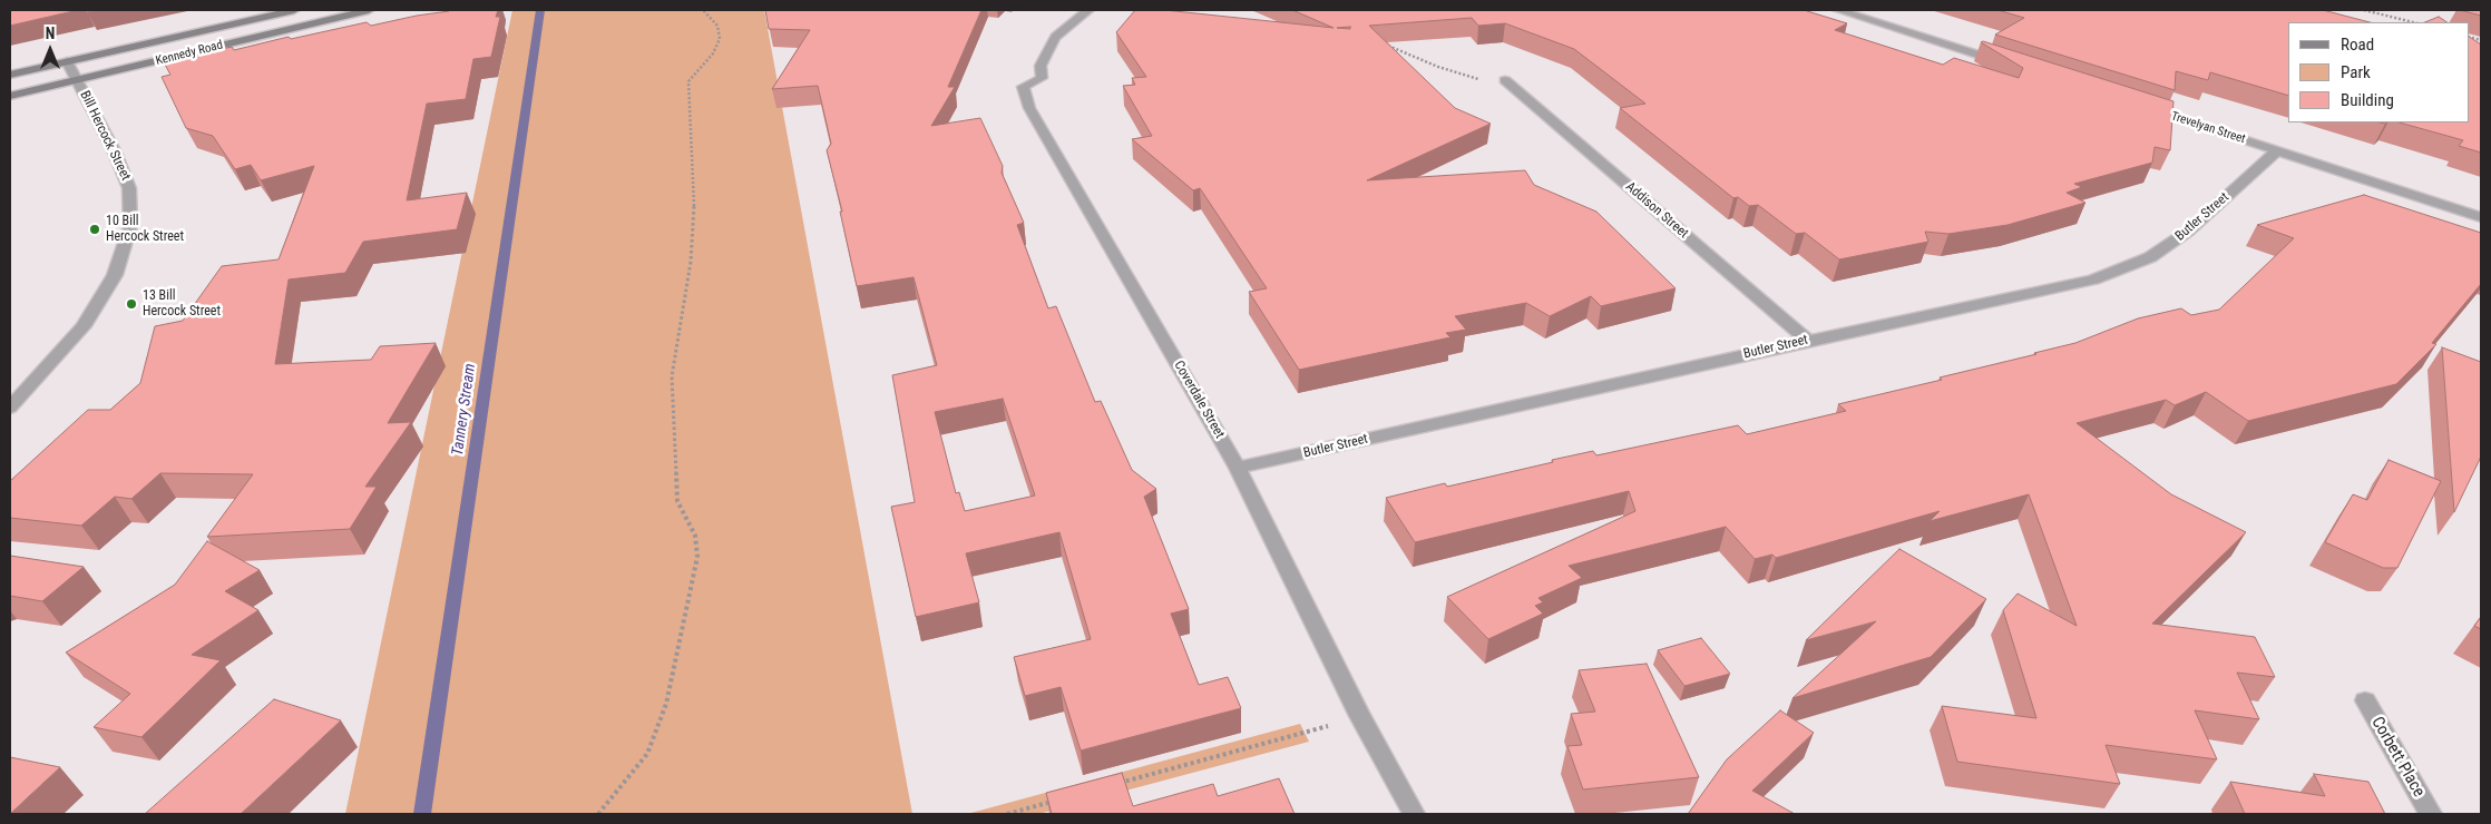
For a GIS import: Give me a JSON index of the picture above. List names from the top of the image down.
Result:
{
  "streets": {
    "main road": ["Kennedy Road"],
    "street": [
      "Trevelyan Street",
      "Bill Hercock Street",
      "Addison Street",
      "Butler Street",
      "Coverdale Street",
      "Corbett Place"
    ]
  },
  "crossings": [
    ["Kennedy Road", "Bill Hercock Street"],
    ["Trevelyan Street", "Butler Street"],
    ["Addison Street", "Butler Street"],
    ["Butler Street", "Coverdale Street"]
  ],
  "water": ["Tannery Stream"],
  "places": ["10 Bill Hercock Street", "13 Bill Hercock Street"],
  "legend": ["Road", "Park", "Building"],
  "north": "top"
}
